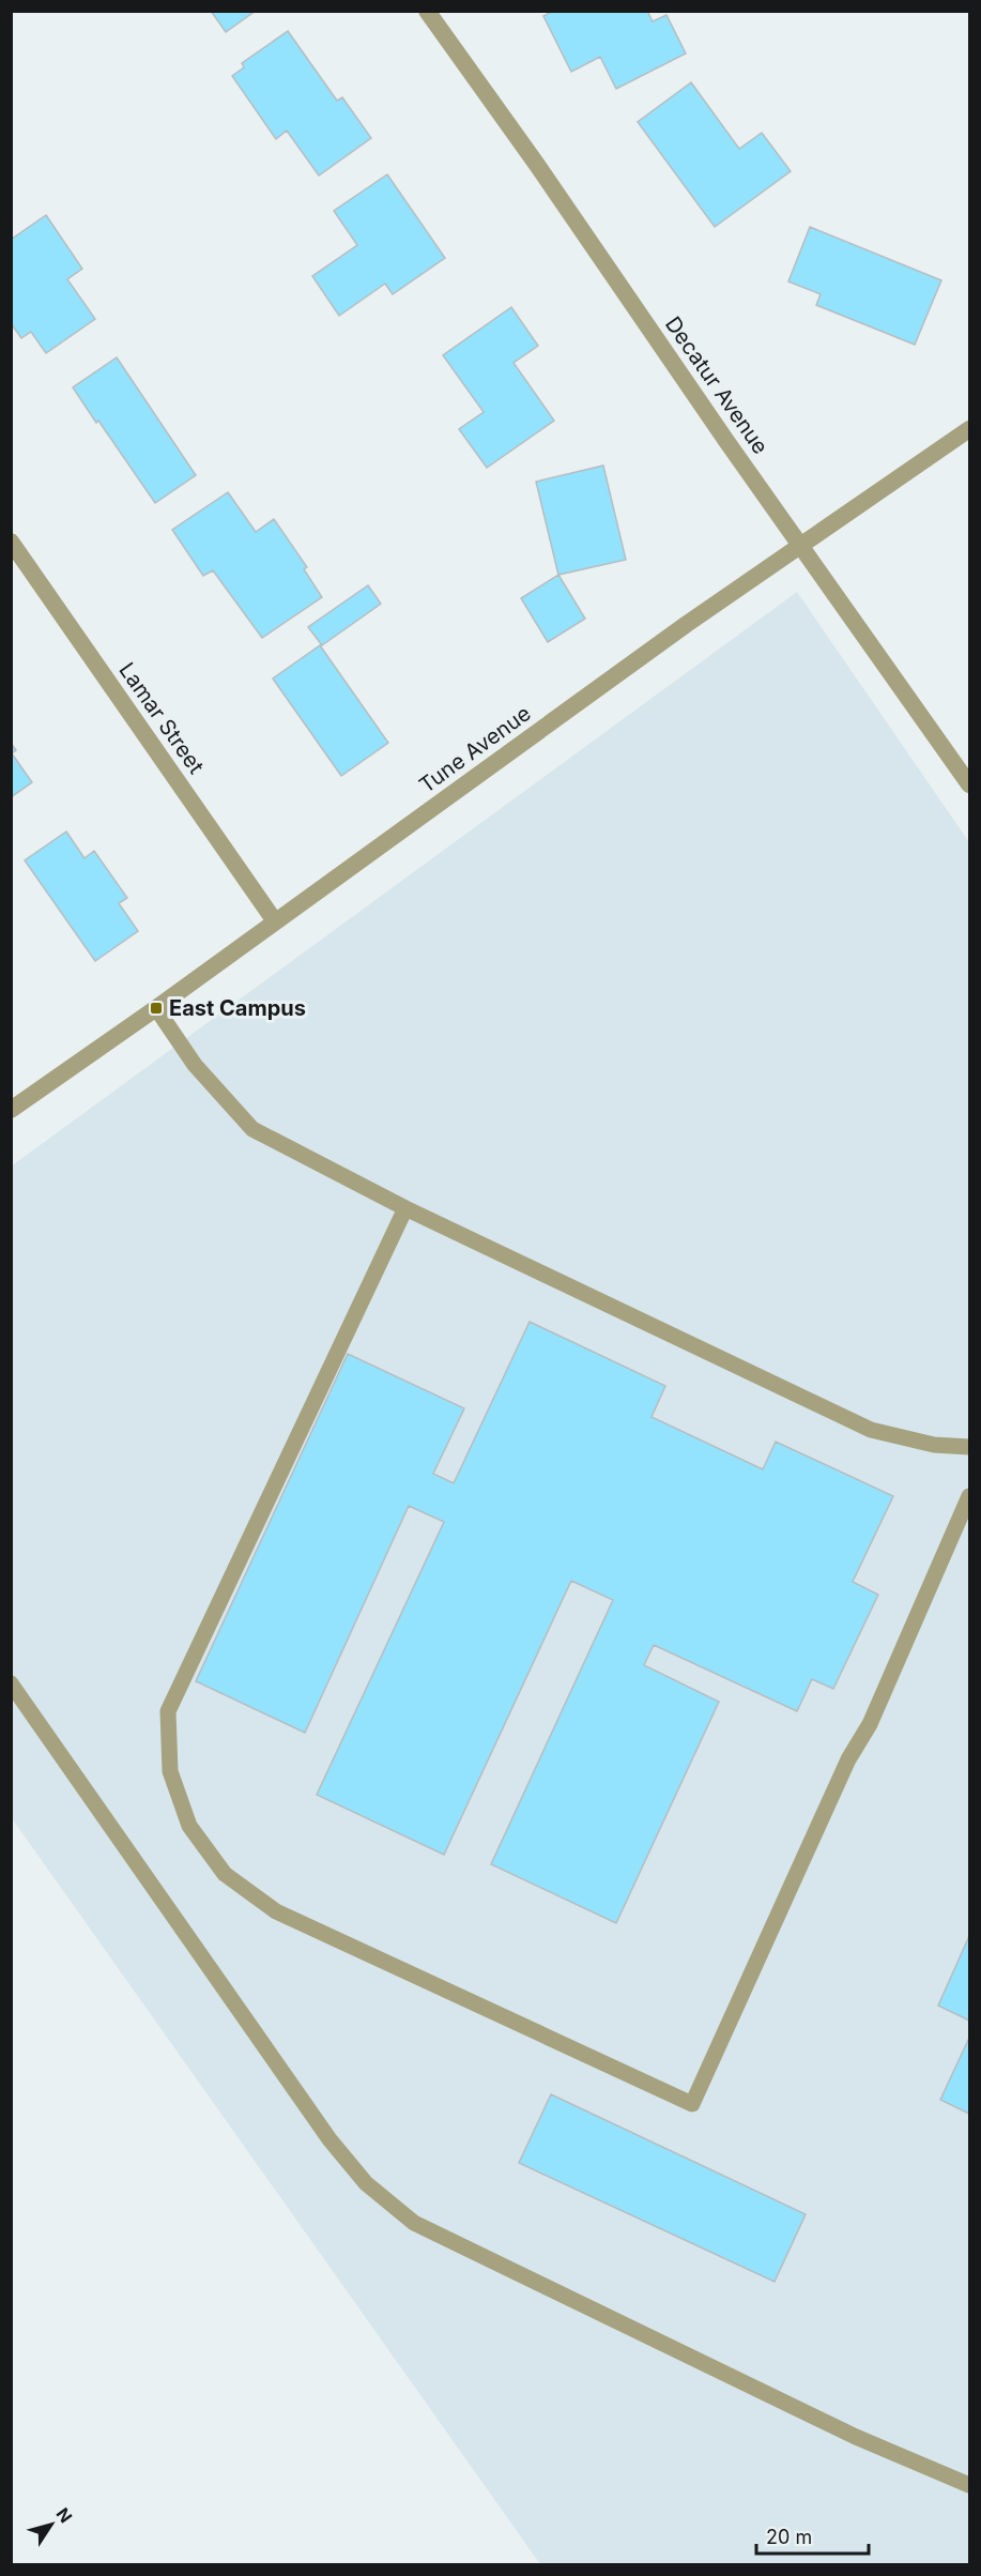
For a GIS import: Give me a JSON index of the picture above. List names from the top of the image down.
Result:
{
  "streets": {
    "street": ["Decatur Avenue", "Lamar Street", "Tune Avenue"]
  },
  "crossings": [
    ["Decatur Avenue", "Tune Avenue"],
    ["Lamar Street", "Tune Avenue"]
  ],
  "places": {
    "transit": ["East Campus"]
  },
  "scale_bar": "20 m",
  "north": "top right"
}
